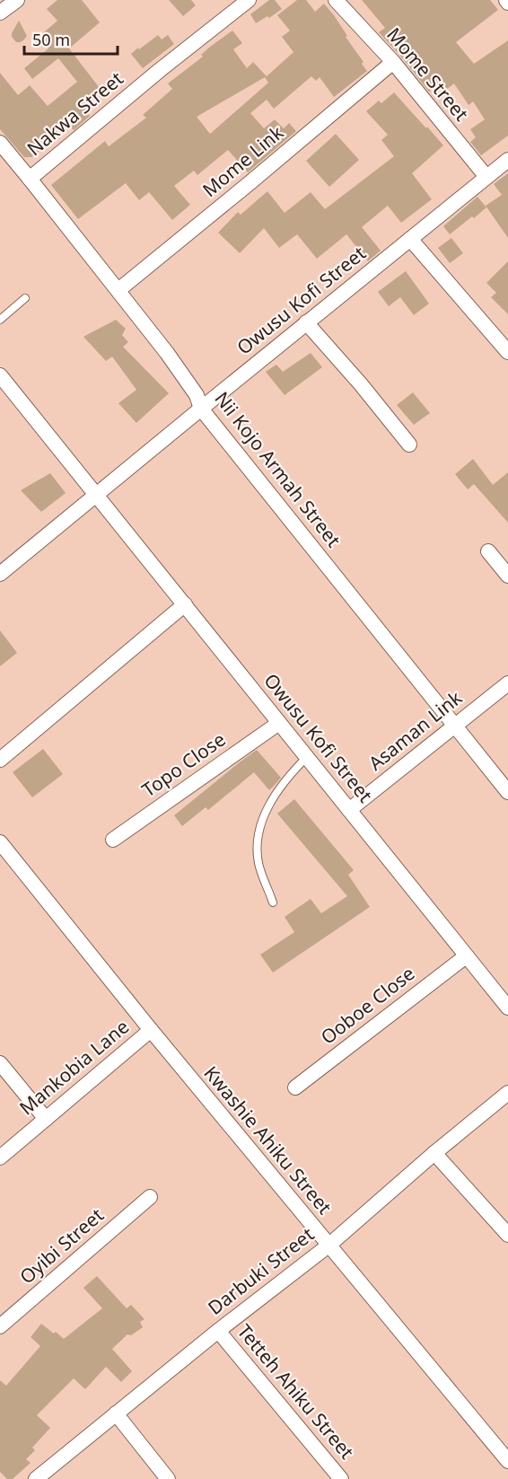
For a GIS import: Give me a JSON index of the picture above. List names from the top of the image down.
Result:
{
  "streets": {
    "street": [
      "Mome Street",
      "Nakwa Street",
      "Mome Link",
      "Owusu Kofi Street",
      "Nii Kojo Armah Street",
      "Asaman Link",
      "Topo Close",
      "Ooboe Close",
      "Mankobia Lane",
      "Kwashie Ahiku Street",
      "Oyibi Street",
      "Darbuki Street",
      "Tetteh Ahiku Street"
    ]
  },
  "crossings": [
    ["Mome Street", "Mome Link"],
    ["Mome Street", "Owusu Kofi Street"],
    ["Nakwa Street", "Nii Kojo Armah Street"],
    ["Mome Link", "Nii Kojo Armah Street"],
    ["Owusu Kofi Street", "Nii Kojo Armah Street"],
    ["Owusu Kofi Street", "Asaman Link"],
    ["Owusu Kofi Street", "Topo Close"],
    ["Owusu Kofi Street", "Ooboe Close"],
    ["Nii Kojo Armah Street", "Asaman Link"],
    ["Mankobia Lane", "Kwashie Ahiku Street"],
    ["Kwashie Ahiku Street", "Darbuki Street"],
    ["Darbuki Street", "Tetteh Ahiku Street"]
  ],
  "scale_bar": "50 m"
}
